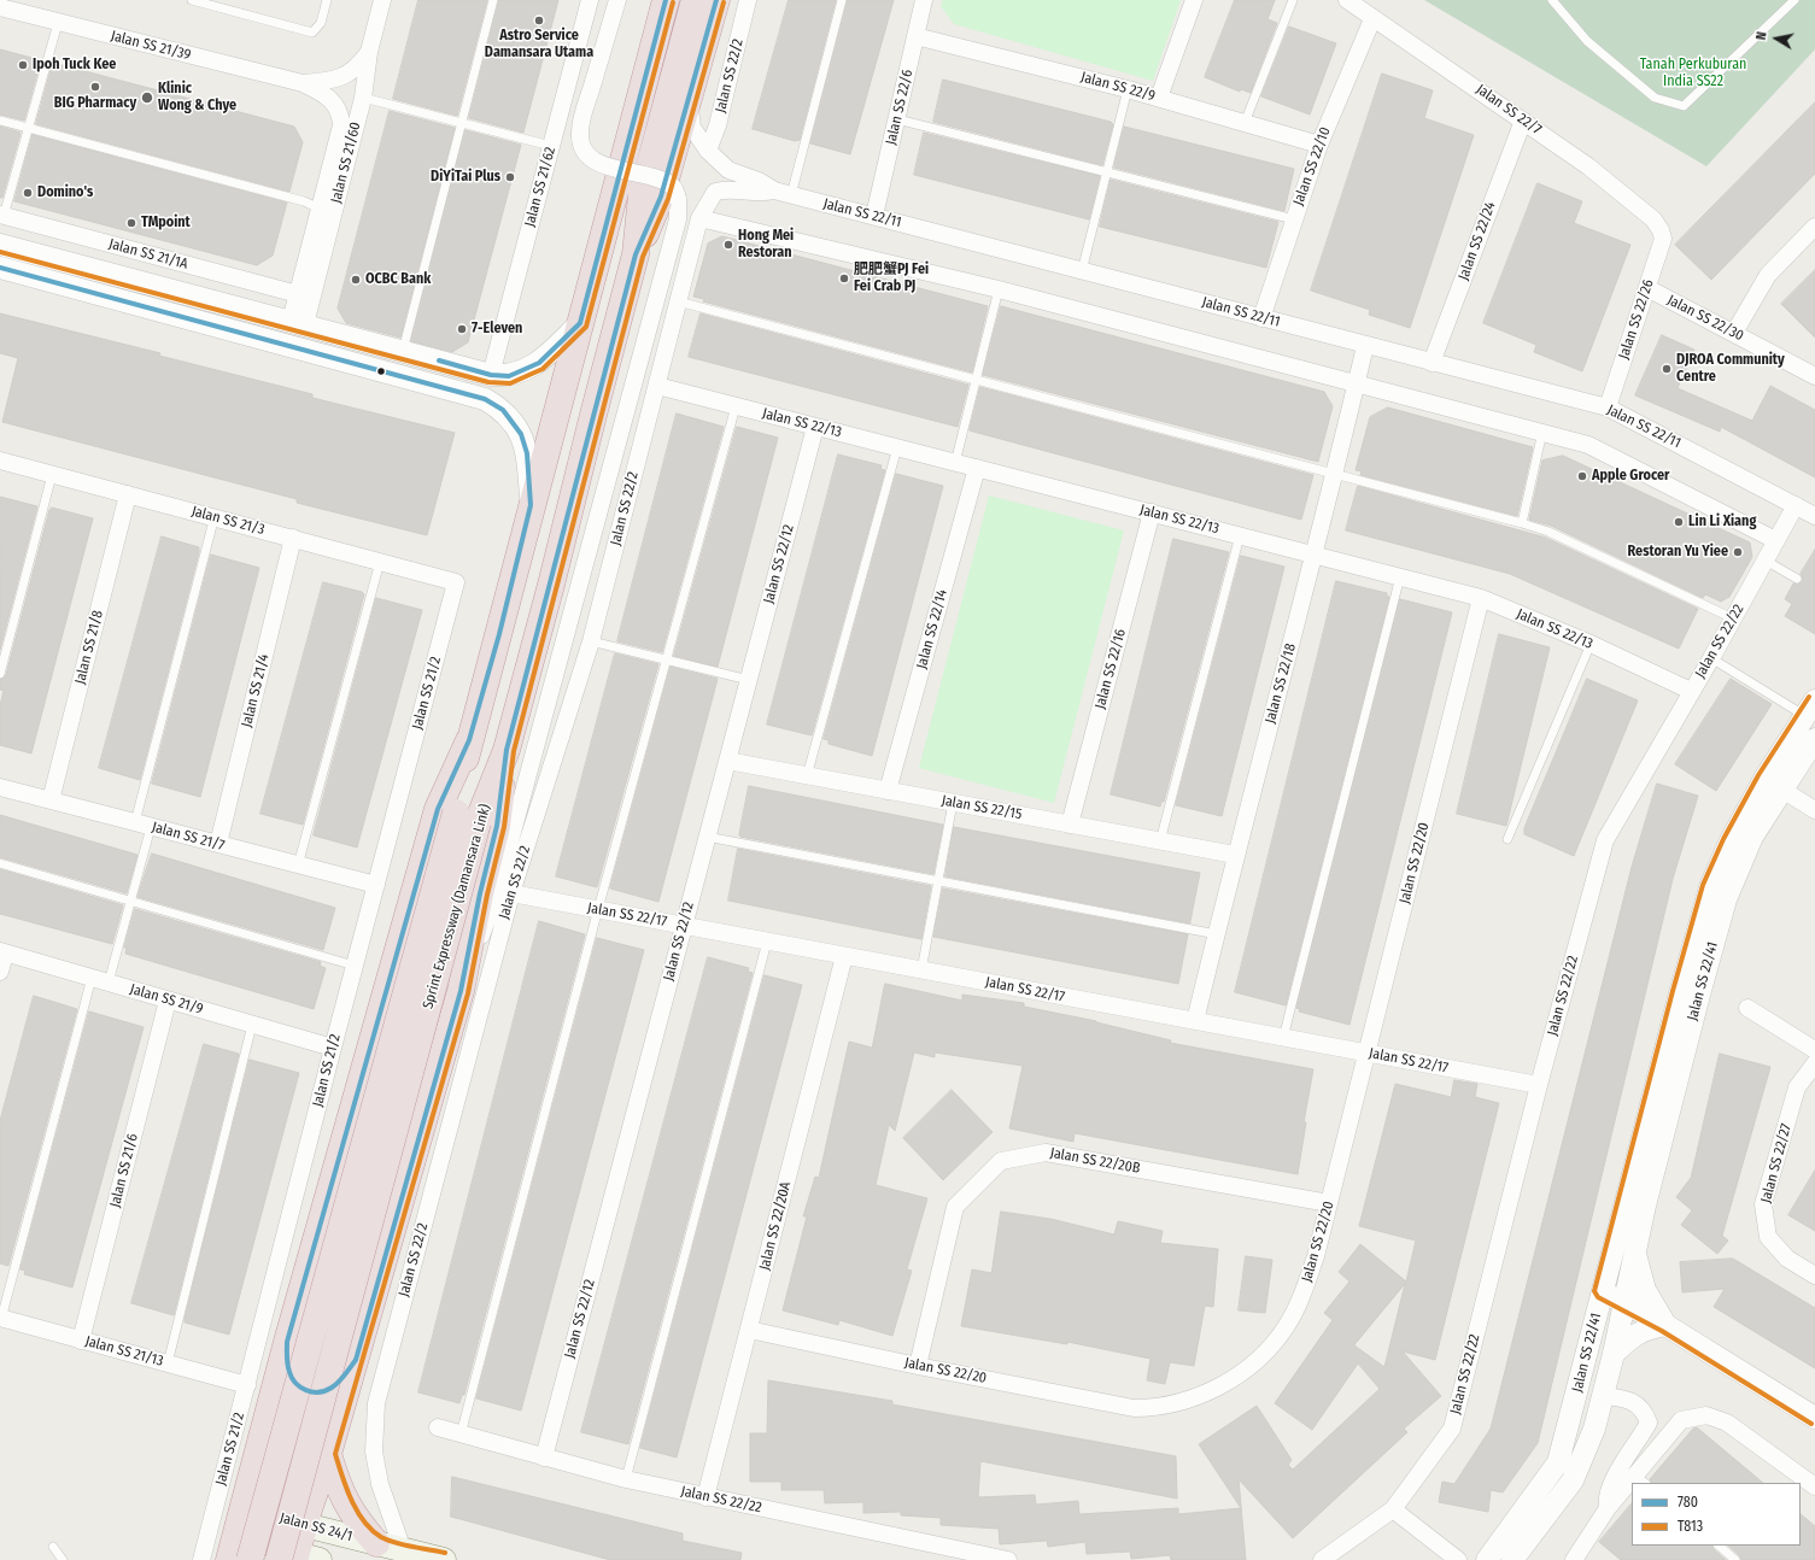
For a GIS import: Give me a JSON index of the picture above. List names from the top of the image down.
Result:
{
  "streets": {
    "highway": ["Sprint Expressway (Damansara Link)"],
    "main road": ["Jalan SS 24/1"],
    "street": [
      "Jalan SS 21/39",
      "Jalan SS 22/2",
      "Jalan SS 22/9",
      "Jalan SS 22/6",
      "Jalan SS 22/7",
      "Jalan SS 21/60",
      "Jalan SS 22/10",
      "Jalan SS 21/62",
      "Jalan SS 22/11",
      "Jalan SS 22/24",
      "Jalan SS 21/1A",
      "Jalan SS 22/30",
      "Jalan SS 22/26",
      "Jalan SS 22/13",
      "Jalan SS 21/3",
      "Jalan SS 22/12",
      "Jalan SS 22/14",
      "Jalan SS 22/22",
      "Jalan SS 21/8",
      "Jalan SS 22/16",
      "Jalan SS 22/18",
      "Jalan SS 21/4",
      "Jalan SS 21/2",
      "Jalan SS 22/15",
      "Jalan SS 21/7",
      "Jalan SS 22/20",
      "Jalan SS 22/17",
      "Jalan SS 22/41",
      "Jalan SS 21/9",
      "Jalan SS 22/20B",
      "Jalan SS 22/27",
      "Jalan SS 21/6",
      "Jalan SS 22/20A",
      "Jalan SS 21/13"
    ]
  },
  "crossings": [
    ["Jalan SS 21/39", "Jalan SS 21/60"],
    ["Jalan SS 22/2", "Jalan SS 22/11"],
    ["Jalan SS 22/2", "Jalan SS 22/13"],
    ["Jalan SS 22/2", "Jalan SS 22/17"],
    ["Jalan SS 22/2", "Jalan SS 24/1"],
    ["Jalan SS 22/9", "Jalan SS 22/6"],
    ["Jalan SS 22/9", "Jalan SS 22/10"],
    ["Jalan SS 22/6", "Jalan SS 22/11"],
    ["Jalan SS 22/7", "Jalan SS 22/10"],
    ["Jalan SS 22/7", "Jalan SS 22/24"],
    ["Jalan SS 22/7", "Jalan SS 22/26"],
    ["Jalan SS 21/60", "Jalan SS 21/1A"],
    ["Jalan SS 22/10", "Jalan SS 22/11"],
    ["Jalan SS 22/11", "Jalan SS 22/24"],
    ["Jalan SS 22/11", "Jalan SS 22/26"],
    ["Jalan SS 22/11", "Jalan SS 22/22"],
    ["Jalan SS 22/11", "Jalan SS 22/18"],
    ["Jalan SS 22/30", "Jalan SS 22/26"],
    ["Jalan SS 22/13", "Jalan SS 22/12"],
    ["Jalan SS 22/13", "Jalan SS 22/14"],
    ["Jalan SS 22/13", "Jalan SS 22/22"],
    ["Jalan SS 22/13", "Jalan SS 22/16"],
    ["Jalan SS 22/13", "Jalan SS 22/18"],
    ["Jalan SS 22/13", "Jalan SS 22/20"],
    ["Jalan SS 21/3", "Jalan SS 21/8"],
    ["Jalan SS 21/3", "Jalan SS 21/4"],
    ["Jalan SS 21/3", "Jalan SS 21/2"],
    ["Jalan SS 22/12", "Jalan SS 22/22"],
    ["Jalan SS 22/12", "Jalan SS 22/15"],
    ["Jalan SS 22/12", "Jalan SS 22/17"],
    ["Jalan SS 22/14", "Jalan SS 22/15"],
    ["Jalan SS 22/22", "Jalan SS 22/17"],
    ["Jalan SS 22/22", "Jalan SS 22/20A"],
    ["Jalan SS 21/8", "Jalan SS 21/7"],
    ["Jalan SS 22/16", "Jalan SS 22/15"],
    ["Jalan SS 22/18", "Jalan SS 22/15"],
    ["Jalan SS 22/18", "Jalan SS 22/17"],
    ["Jalan SS 21/4", "Jalan SS 21/7"],
    ["Jalan SS 21/2", "Jalan SS 21/7"],
    ["Jalan SS 21/2", "Jalan SS 21/9"],
    ["Jalan SS 21/2", "Jalan SS 21/13"],
    ["Jalan SS 22/20", "Jalan SS 22/17"],
    ["Jalan SS 22/20", "Jalan SS 22/20B"],
    ["Jalan SS 22/20", "Jalan SS 22/20A"],
    ["Jalan SS 22/17", "Jalan SS 22/20A"],
    ["Jalan SS 21/9", "Jalan SS 21/6"],
    ["Jalan SS 21/6", "Jalan SS 21/13"]
  ],
  "parks": ["Tanah Perkuburan India SS22"],
  "places": [
    "Astro Service Damansara Utama",
    "Ipoh Tuck Kee",
    "BIG Pharmacy",
    "Klinic Wong & Chye",
    "DiYiTai Plus",
    "Domino's",
    "TMpoint",
    "Hong Mei Restoran",
    "肥肥蟹PJ Fei Fei Crab PJ",
    "OCBC Bank",
    "7-Eleven",
    "DJROA Community Centre",
    "Apple Grocer",
    "Lin Li Xiang",
    "Restoran Yu Yiee"
  ],
  "lines": ["transit line 780", "transit line T813"],
  "legend": ["780", "T813"],
  "north": "left"
}
